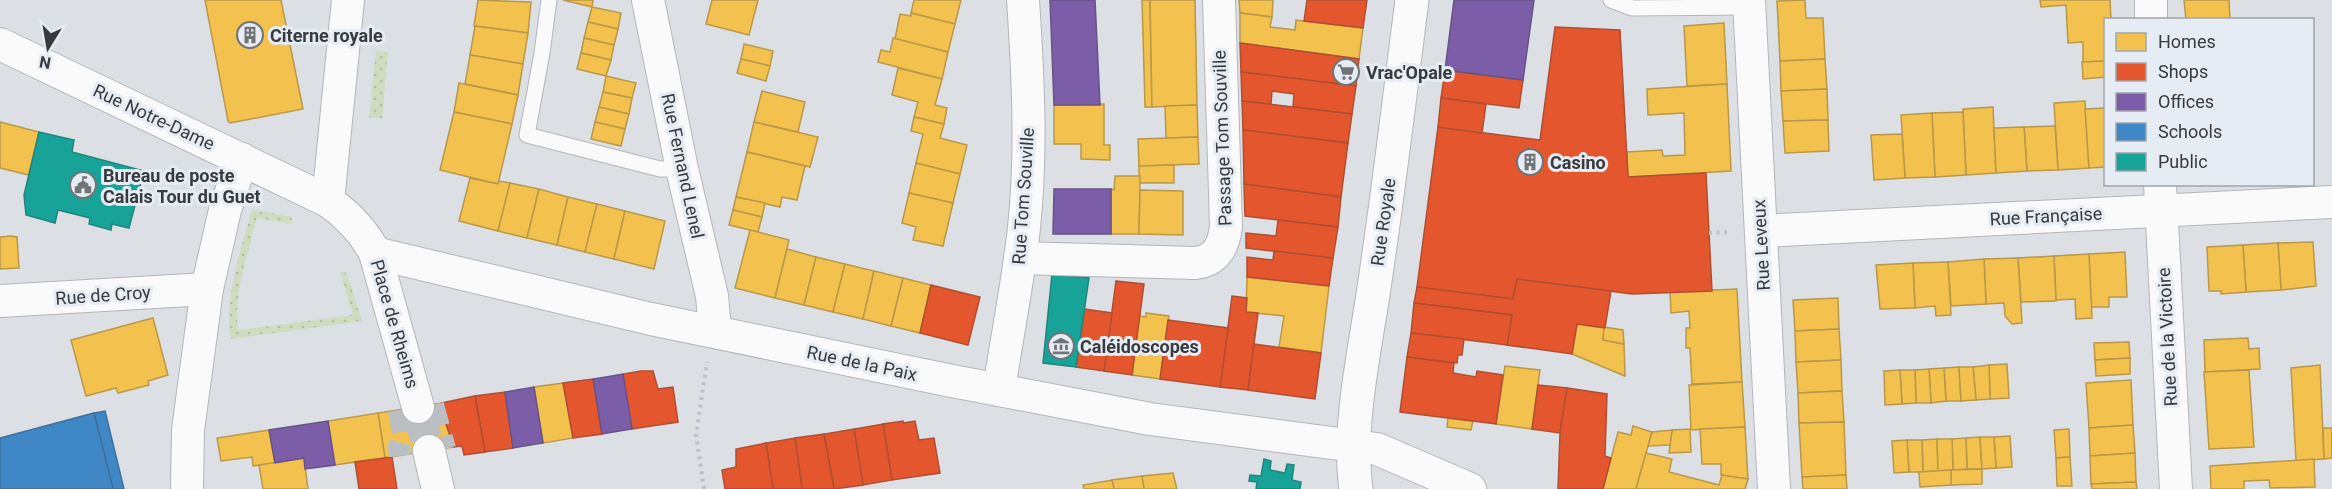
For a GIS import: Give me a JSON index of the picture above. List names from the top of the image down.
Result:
{
  "streets": {
    "street": [
      "Rue Notre-Dame",
      "Passage Tom Souville",
      "Rue Fernand Lenel",
      "Rue Tom Souville",
      "Rue Française",
      "Rue Royale",
      "Rue Leveux",
      "Rue de Croy",
      "Place de Rheims",
      "Rue de la Victoire",
      "Rue de la Paix"
    ]
  },
  "crossings": [
    ["Rue Notre-Dame", "Place de Rheims"],
    ["Passage Tom Souville", "Rue Tom Souville"],
    ["Rue Fernand Lenel", "Rue de la Paix"],
    ["Rue Tom Souville", "Rue de la Paix"],
    ["Rue Française", "Rue Leveux"],
    ["Rue Française", "Rue de la Victoire"],
    ["Rue Royale", "Rue de la Paix"],
    ["Place de Rheims", "Rue de la Paix"]
  ],
  "places": {
    "building": ["Citerne royale", "Casino"],
    "supermarket": ["Vrac'Opale"],
    "public building": ["Bureau de poste Calais Tour du Guet"],
    "museum": ["Caléidoscopes"]
  },
  "legend": [
    "Homes",
    "Shops",
    "Offices",
    "Schools",
    "Public"
  ],
  "north": "bottom"
}
